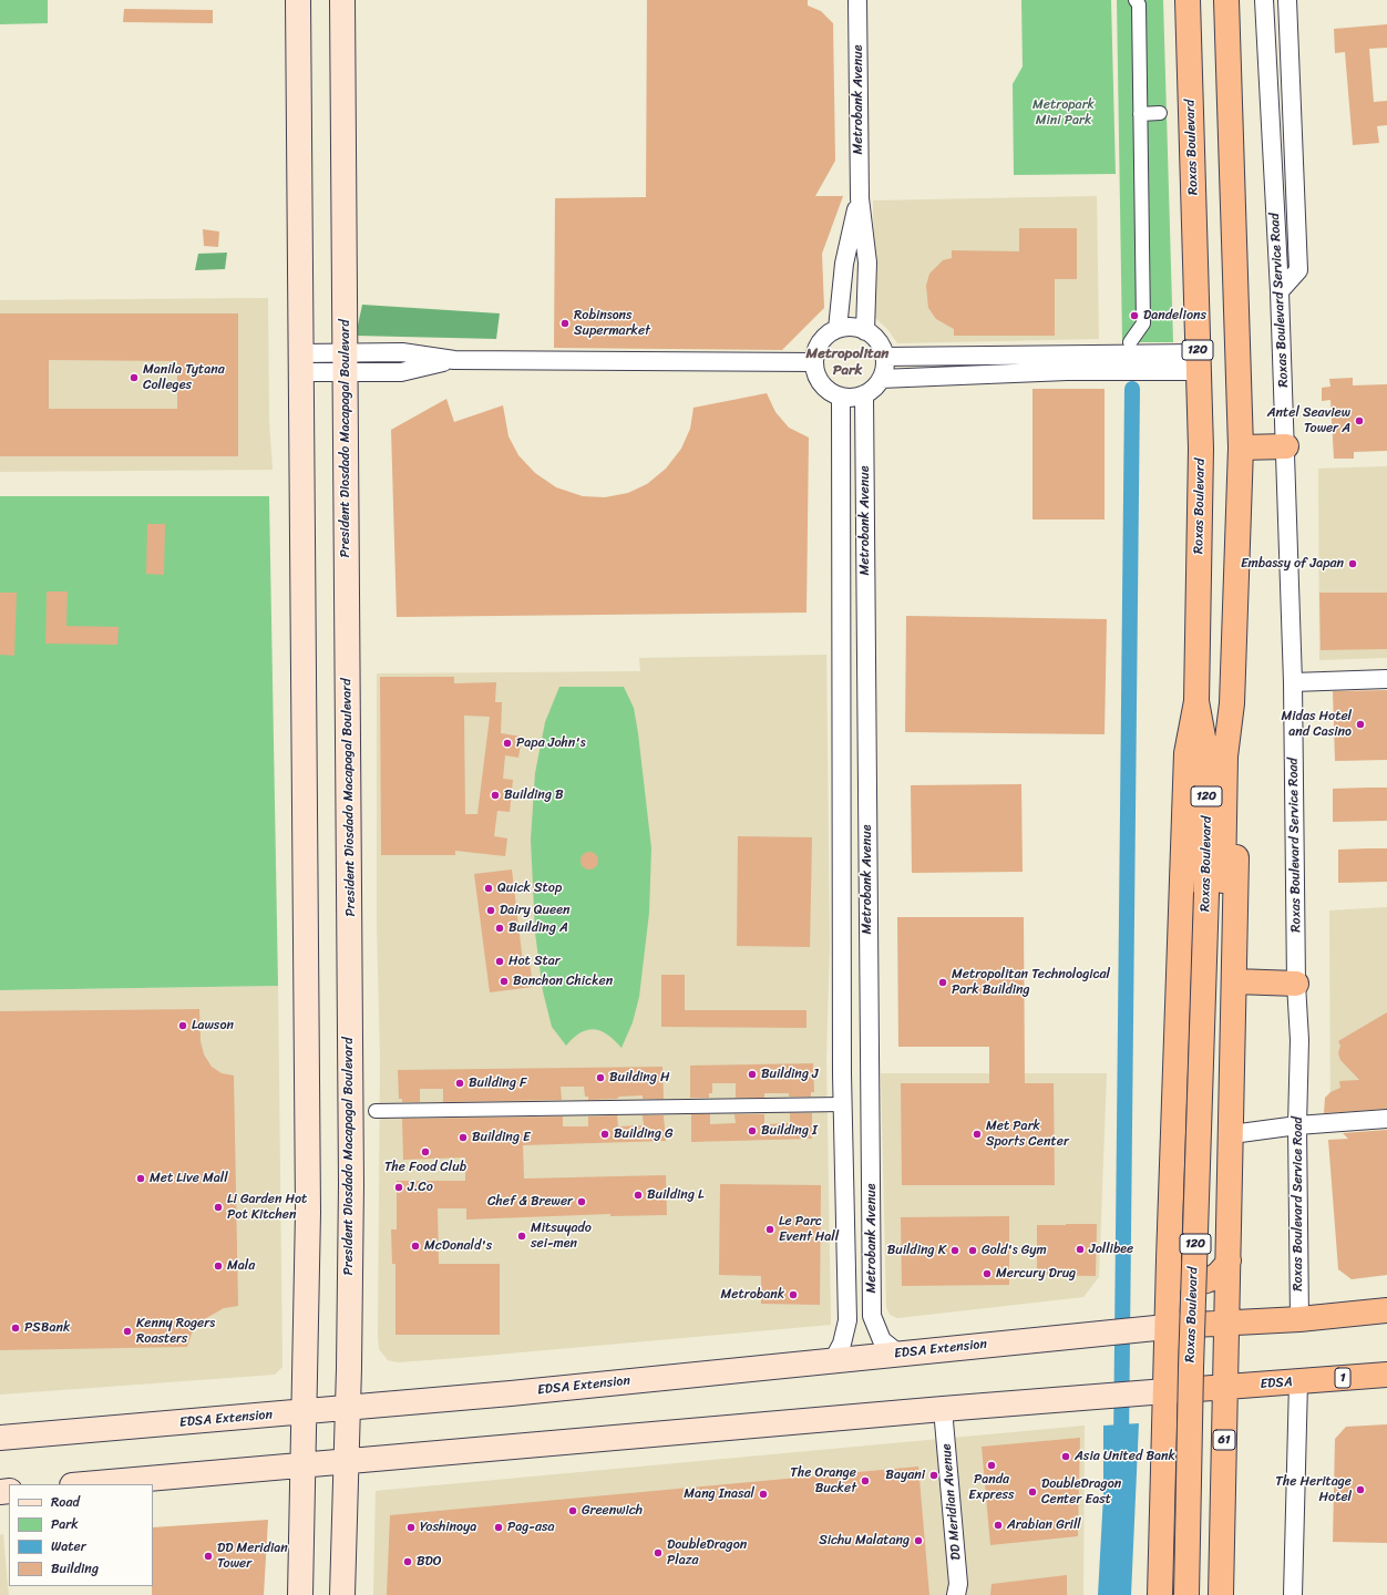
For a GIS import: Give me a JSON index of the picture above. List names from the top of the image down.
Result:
{
  "streets": {
    "highway": [
      "Roxas Boulevard",
      "120",
      "1",
      "EDSA",
      "61"
    ],
    "main road": ["President Diosdado Macapagal Boulevard", "EDSA Extension"],
    "street": ["Metrobank Avenue", "Roxas Boulevard Service Road", "DD Meridian Avenue"]
  },
  "crossings": [
    ["Metrobank Avenue", "EDSA Extension"],
    ["Roxas Boulevard", "120"],
    ["120", "EDSA Extension"],
    ["120", "61"],
    ["President Diosdado Macapagal Boulevard", "EDSA Extension"],
    ["EDSA", "61"]
  ],
  "districts": ["Metropolitan Park"],
  "parks": ["Metropark Mini Park"],
  "places": [
    "Dandelions",
    "Robinsons Supermarket",
    "Manila Tytana Colleges",
    "Antel Seaview Tower A",
    "Embassy of Japan",
    "Midas Hotel and Casino",
    "Papa John's",
    "Building B",
    "Quick Stop",
    "Dairy Queen",
    "Building A",
    "Hot Star",
    "Bonchon Chicken",
    "Metropolitan Technological Park Building",
    "Lawson",
    "Building J",
    "Building H",
    "Building F",
    "Building I",
    "Building G",
    "Met Park Sports Center",
    "Building E",
    "The Food Club",
    "Met Live Mall",
    "J.Co",
    "Building L",
    "Chef & Brewer",
    "Li Garden Hot Pot Kitchen",
    "Le Parc Event Hall",
    "Mitsuyado sei-men",
    "McDonald's",
    "Jollibee",
    "Building K",
    "Gold's Gym",
    "Mala",
    "Mercury Drug",
    "Metrobank",
    "PSBank",
    "Kenny Rogers Roasters",
    "Asia United Bank",
    "Panda Express",
    "Bayani",
    "The Orange Bucket",
    "The Heritage Hotel",
    "DoubleDragon Center East",
    "Mang Inasal",
    "Greenwich",
    "Arabian Grill",
    "Yoshinoya",
    "Pag-asa",
    "Sichu Malatang",
    "DoubleDragon Plaza",
    "DD Meridian Tower",
    "BDO"
  ],
  "legend": [
    "Road",
    "Park",
    "Water",
    "Building"
  ]
}
